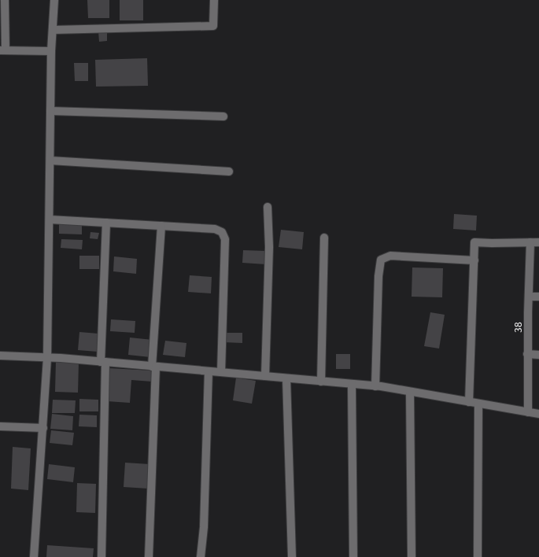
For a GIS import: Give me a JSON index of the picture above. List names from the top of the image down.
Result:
{
  "streets": {
    "street": ["38"]
  }
}
